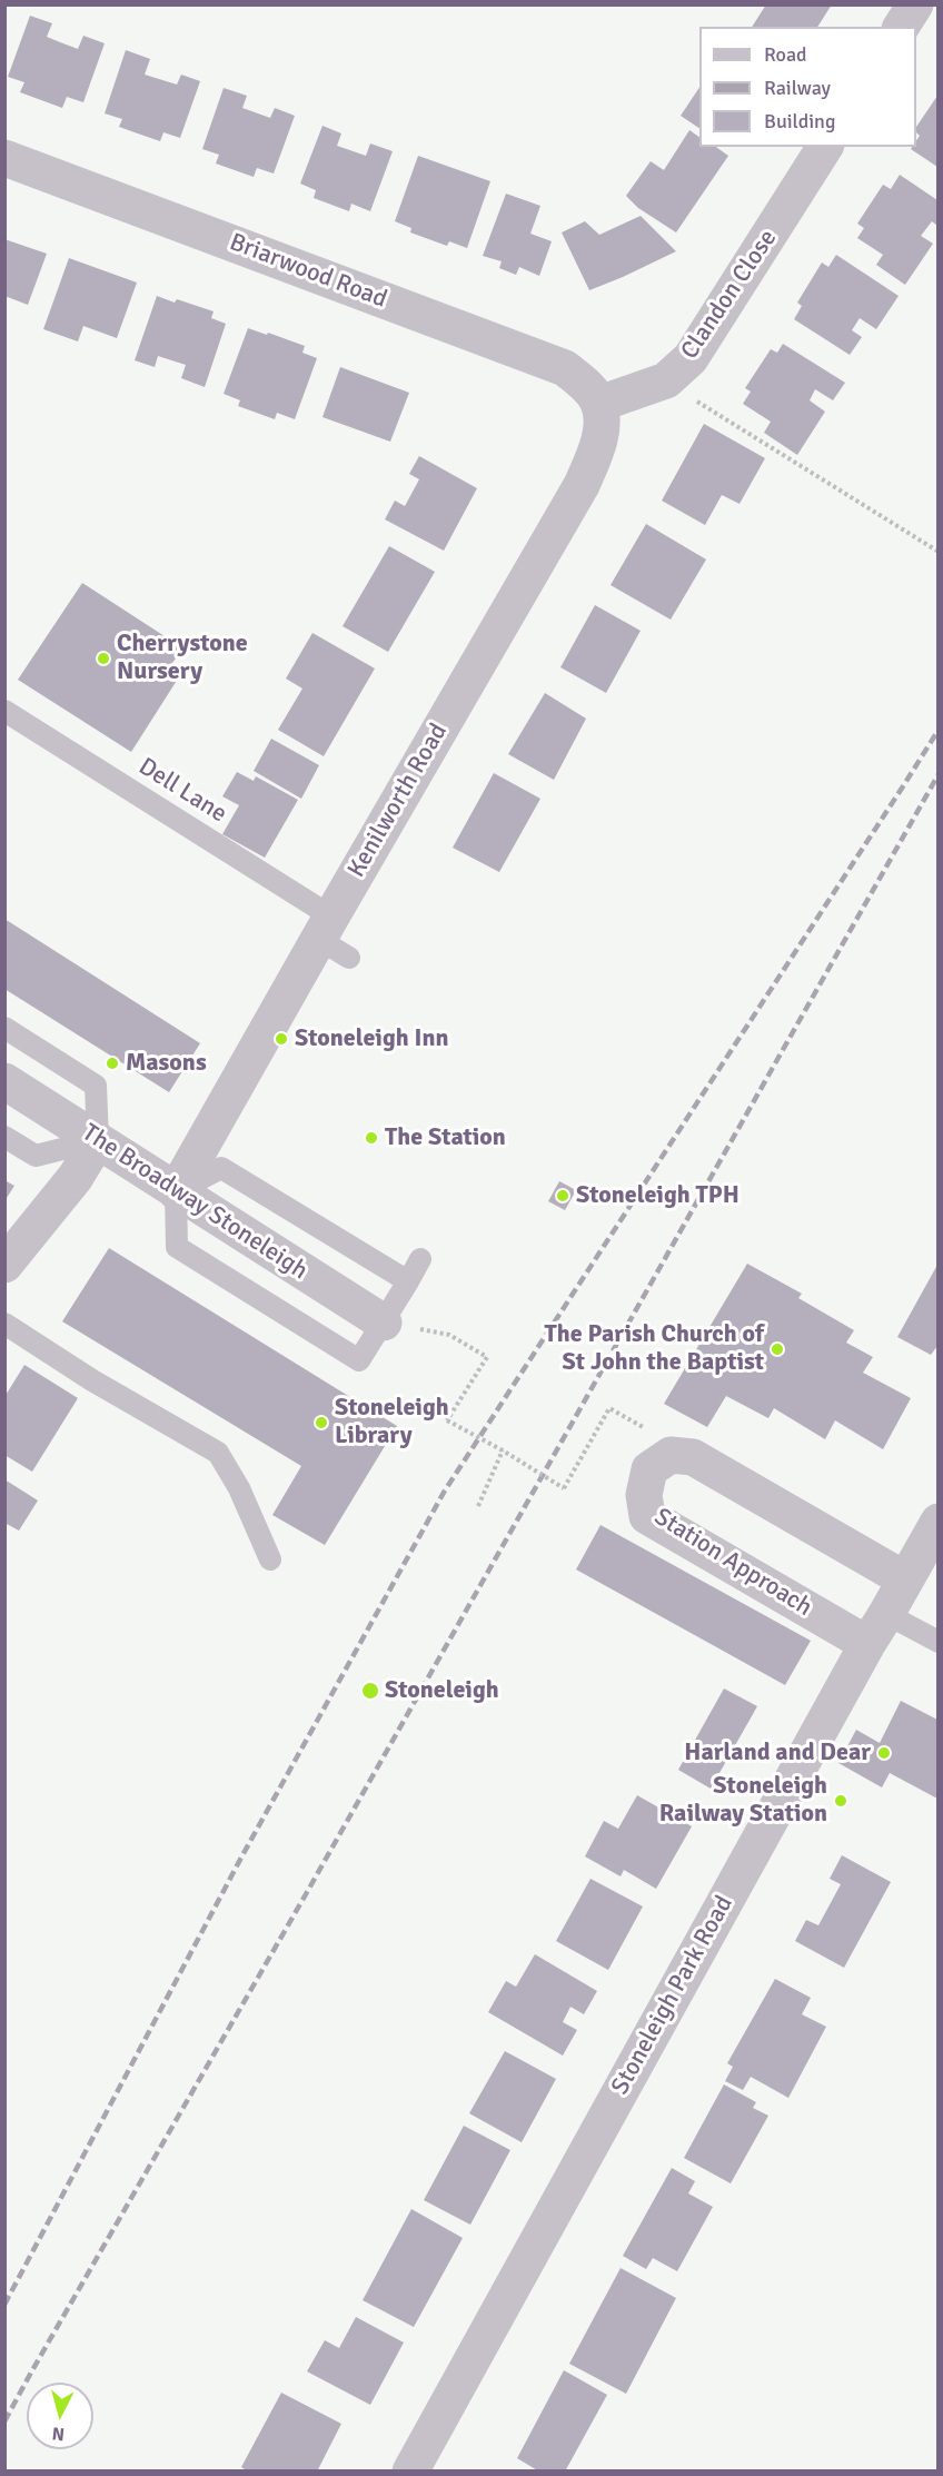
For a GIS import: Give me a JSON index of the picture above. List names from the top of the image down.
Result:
{
  "streets": {
    "street": [
      "Briarwood Road",
      "Clandon Close",
      "Kenilworth Road",
      "The Broadway Stoneleigh",
      "Station Approach",
      "Stoneleigh Park Road"
    ],
    "lane": ["Dell Lane"]
  },
  "crossings": [
    ["Briarwood Road", "Clandon Close"],
    ["Briarwood Road", "Kenilworth Road"],
    ["Clandon Close", "Kenilworth Road"],
    ["Dell Lane", "Kenilworth Road"],
    ["Kenilworth Road", "The Broadway Stoneleigh"],
    ["Station Approach", "Stoneleigh Park Road"]
  ],
  "places": [
    "Cherrystone Nursery",
    "Stoneleigh Inn",
    "Masons",
    "The Station",
    "Stoneleigh TPH",
    "The Parish Church of St John the Baptist",
    "Stoneleigh Library",
    "Stoneleigh",
    "Harland and Dear",
    "Stoneleigh Railway Station"
  ],
  "legend": ["Road", "Railway", "Building"],
  "north": "bottom"
}
